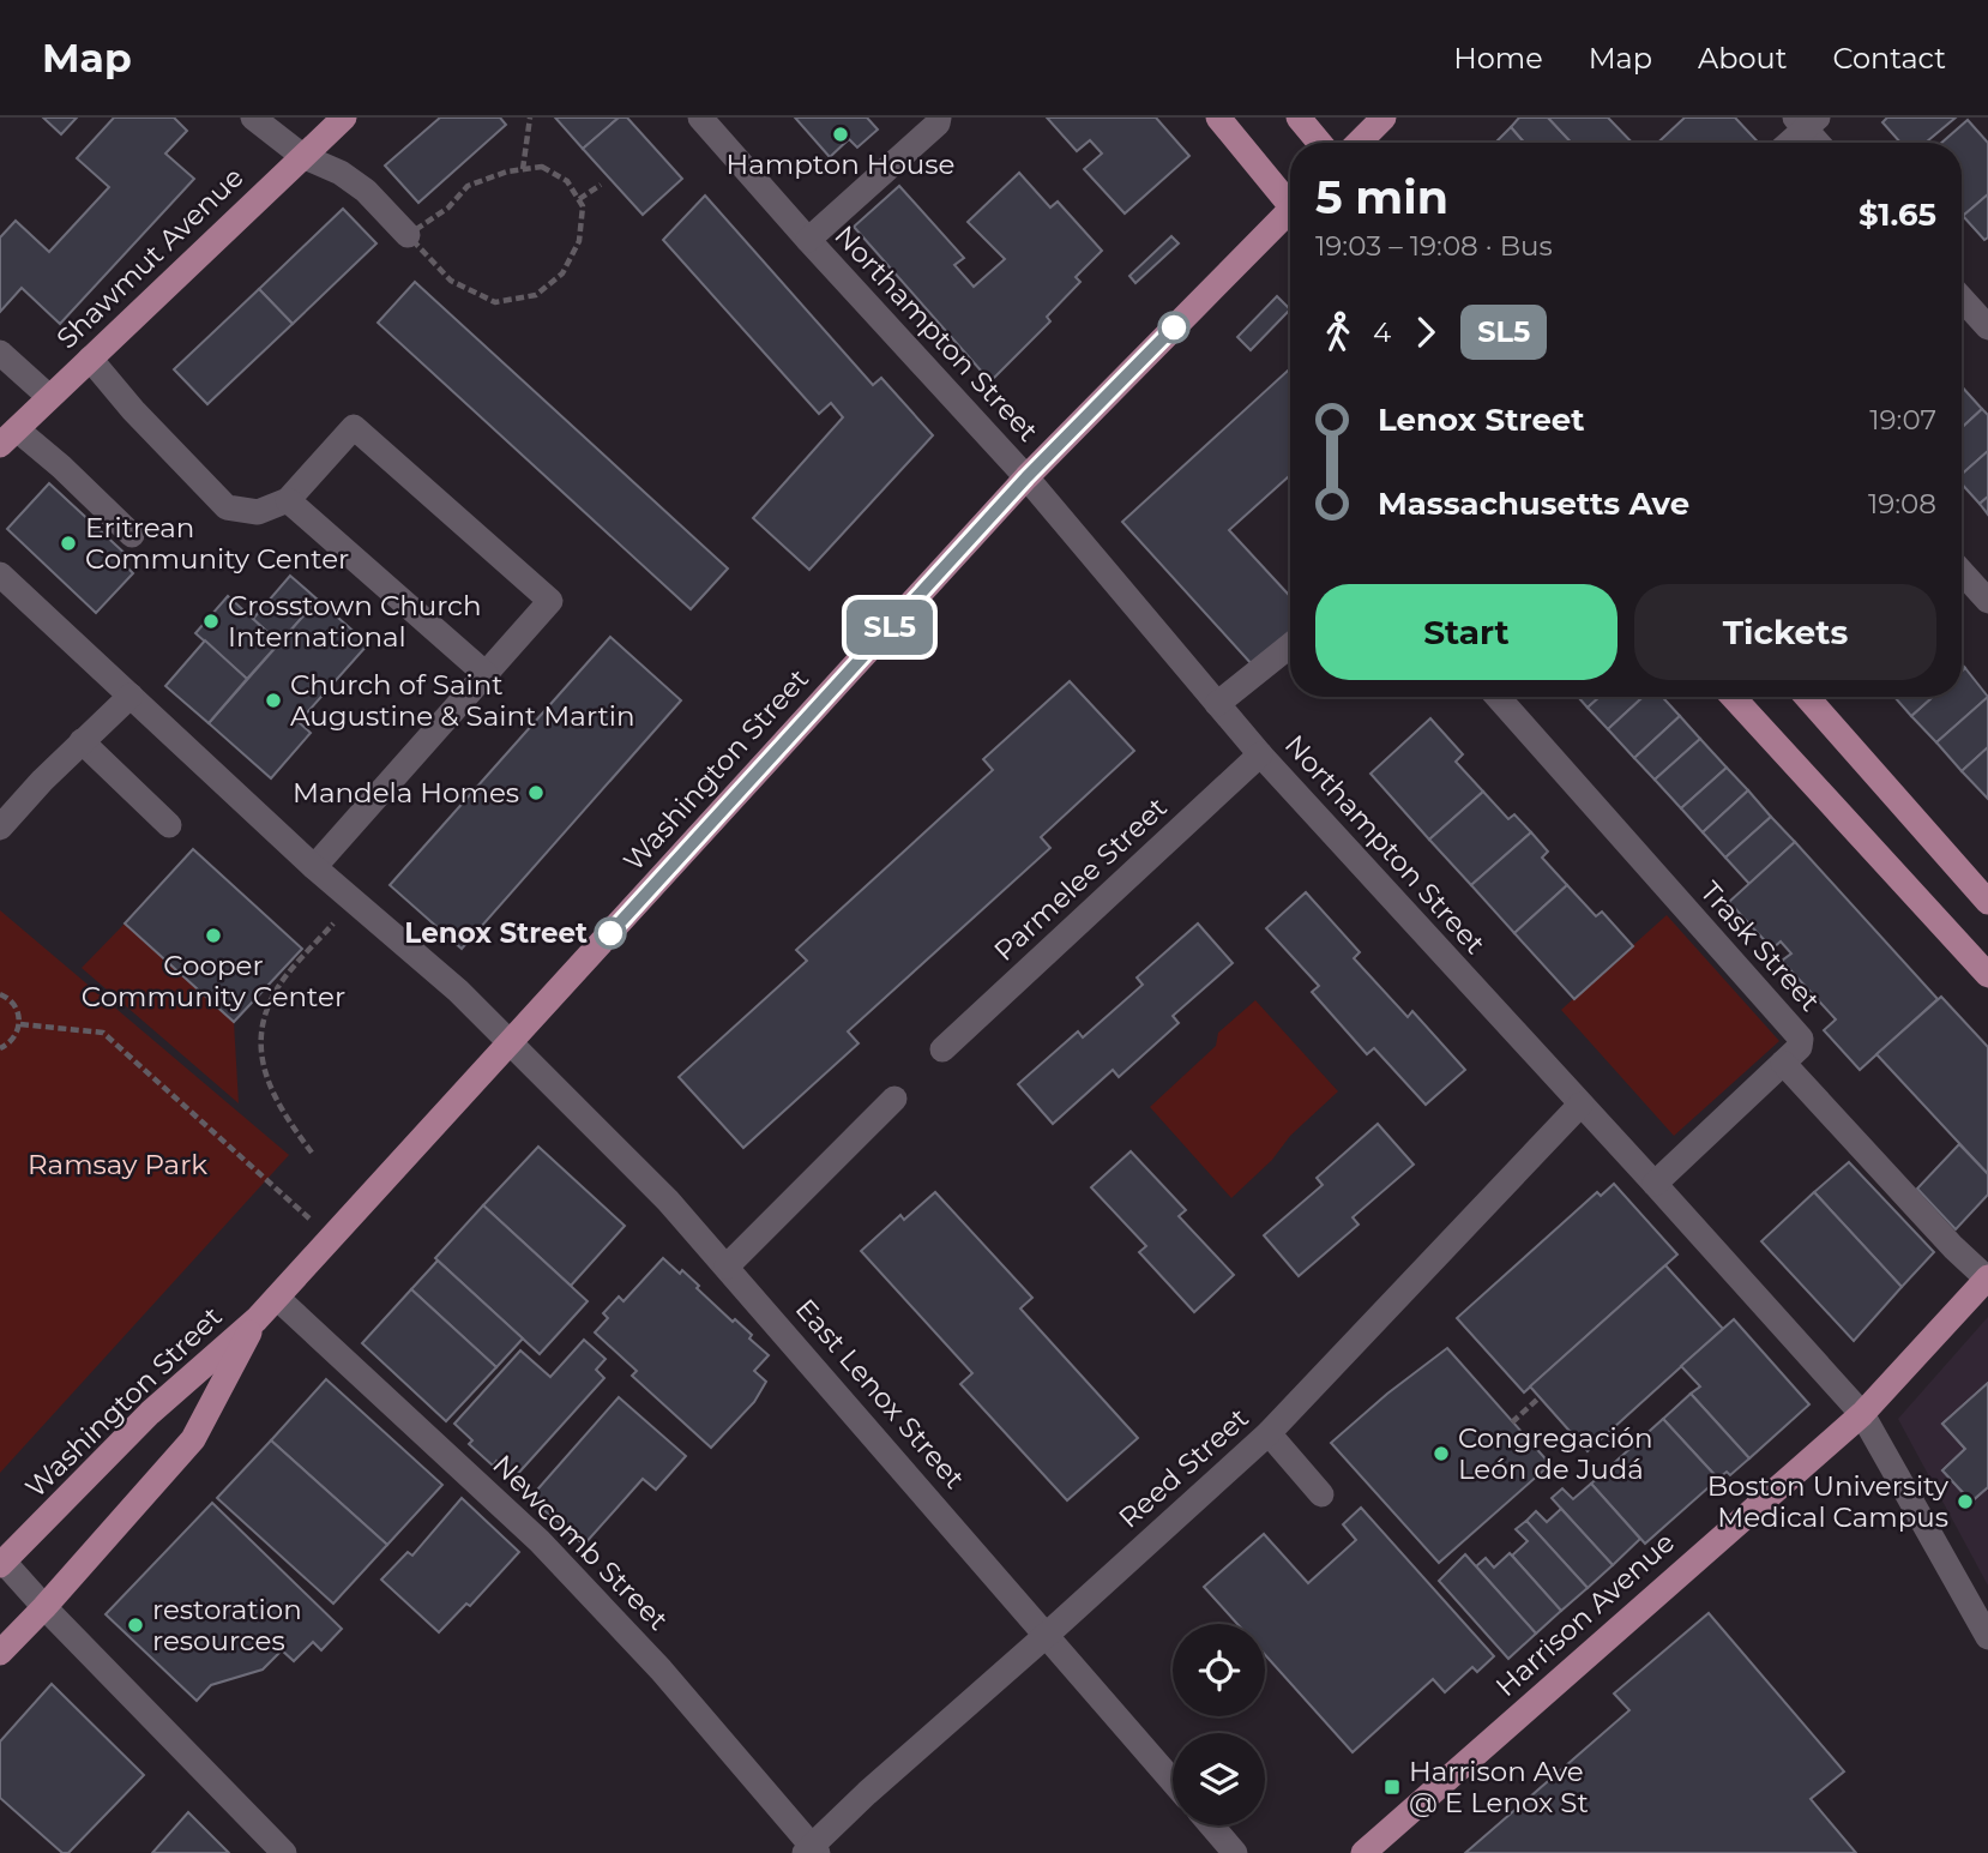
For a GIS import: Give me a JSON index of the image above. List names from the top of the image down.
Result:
{
  "streets": {
    "main road": ["Shawmut Avenue", "Washington Street", "Harrison Avenue"],
    "street": [
      "Northampton Street",
      "Parmelee Street",
      "Trask Street",
      "East Lenox Street",
      "Reed Street",
      "Newcomb Street"
    ]
  },
  "crossings": [
    ["Northampton Street", "Washington Street"],
    ["Northampton Street", "Parmelee Street"],
    ["Northampton Street", "Reed Street"],
    ["Northampton Street", "Harrison Avenue"],
    ["Washington Street", "East Lenox Street"],
    ["Washington Street", "Newcomb Street"],
    ["East Lenox Street", "Reed Street"],
    ["Reed Street", "Newcomb Street"]
  ],
  "parks": ["Ramsay Park"],
  "places": {
    "other": [
      "Hampton House",
      "Eritrean Community Center",
      "Crosstown Church International",
      "Church of Saint Augustine & Saint Martin",
      "Mandela Homes",
      "Lenox Street",
      "Cooper Community Center",
      "Congregación León de Judá",
      "Boston University Medical Campus",
      "restoration resources"
    ],
    "transit": ["Harrison Ave @ E Lenox St"]
  },
  "lines": ["bus line SL5"],
  "page": {
    "header": "Map",
    "nav": [
      "Home",
      "Map",
      "About",
      "Contact"
    ],
    "on_map": "SL5",
    "heading": ["5 min", "19:03 – 19:08 · Bus", "$1.65"],
    "legs": ["4", "SL5"],
    "list": [
      {
        "name": "Lenox Street",
        "value": "19:07"
      },
      {
        "name": "Massachusetts Ave",
        "value": "19:08"
      }
    ],
    "buttons": ["Start", "Tickets"]
  }
}
